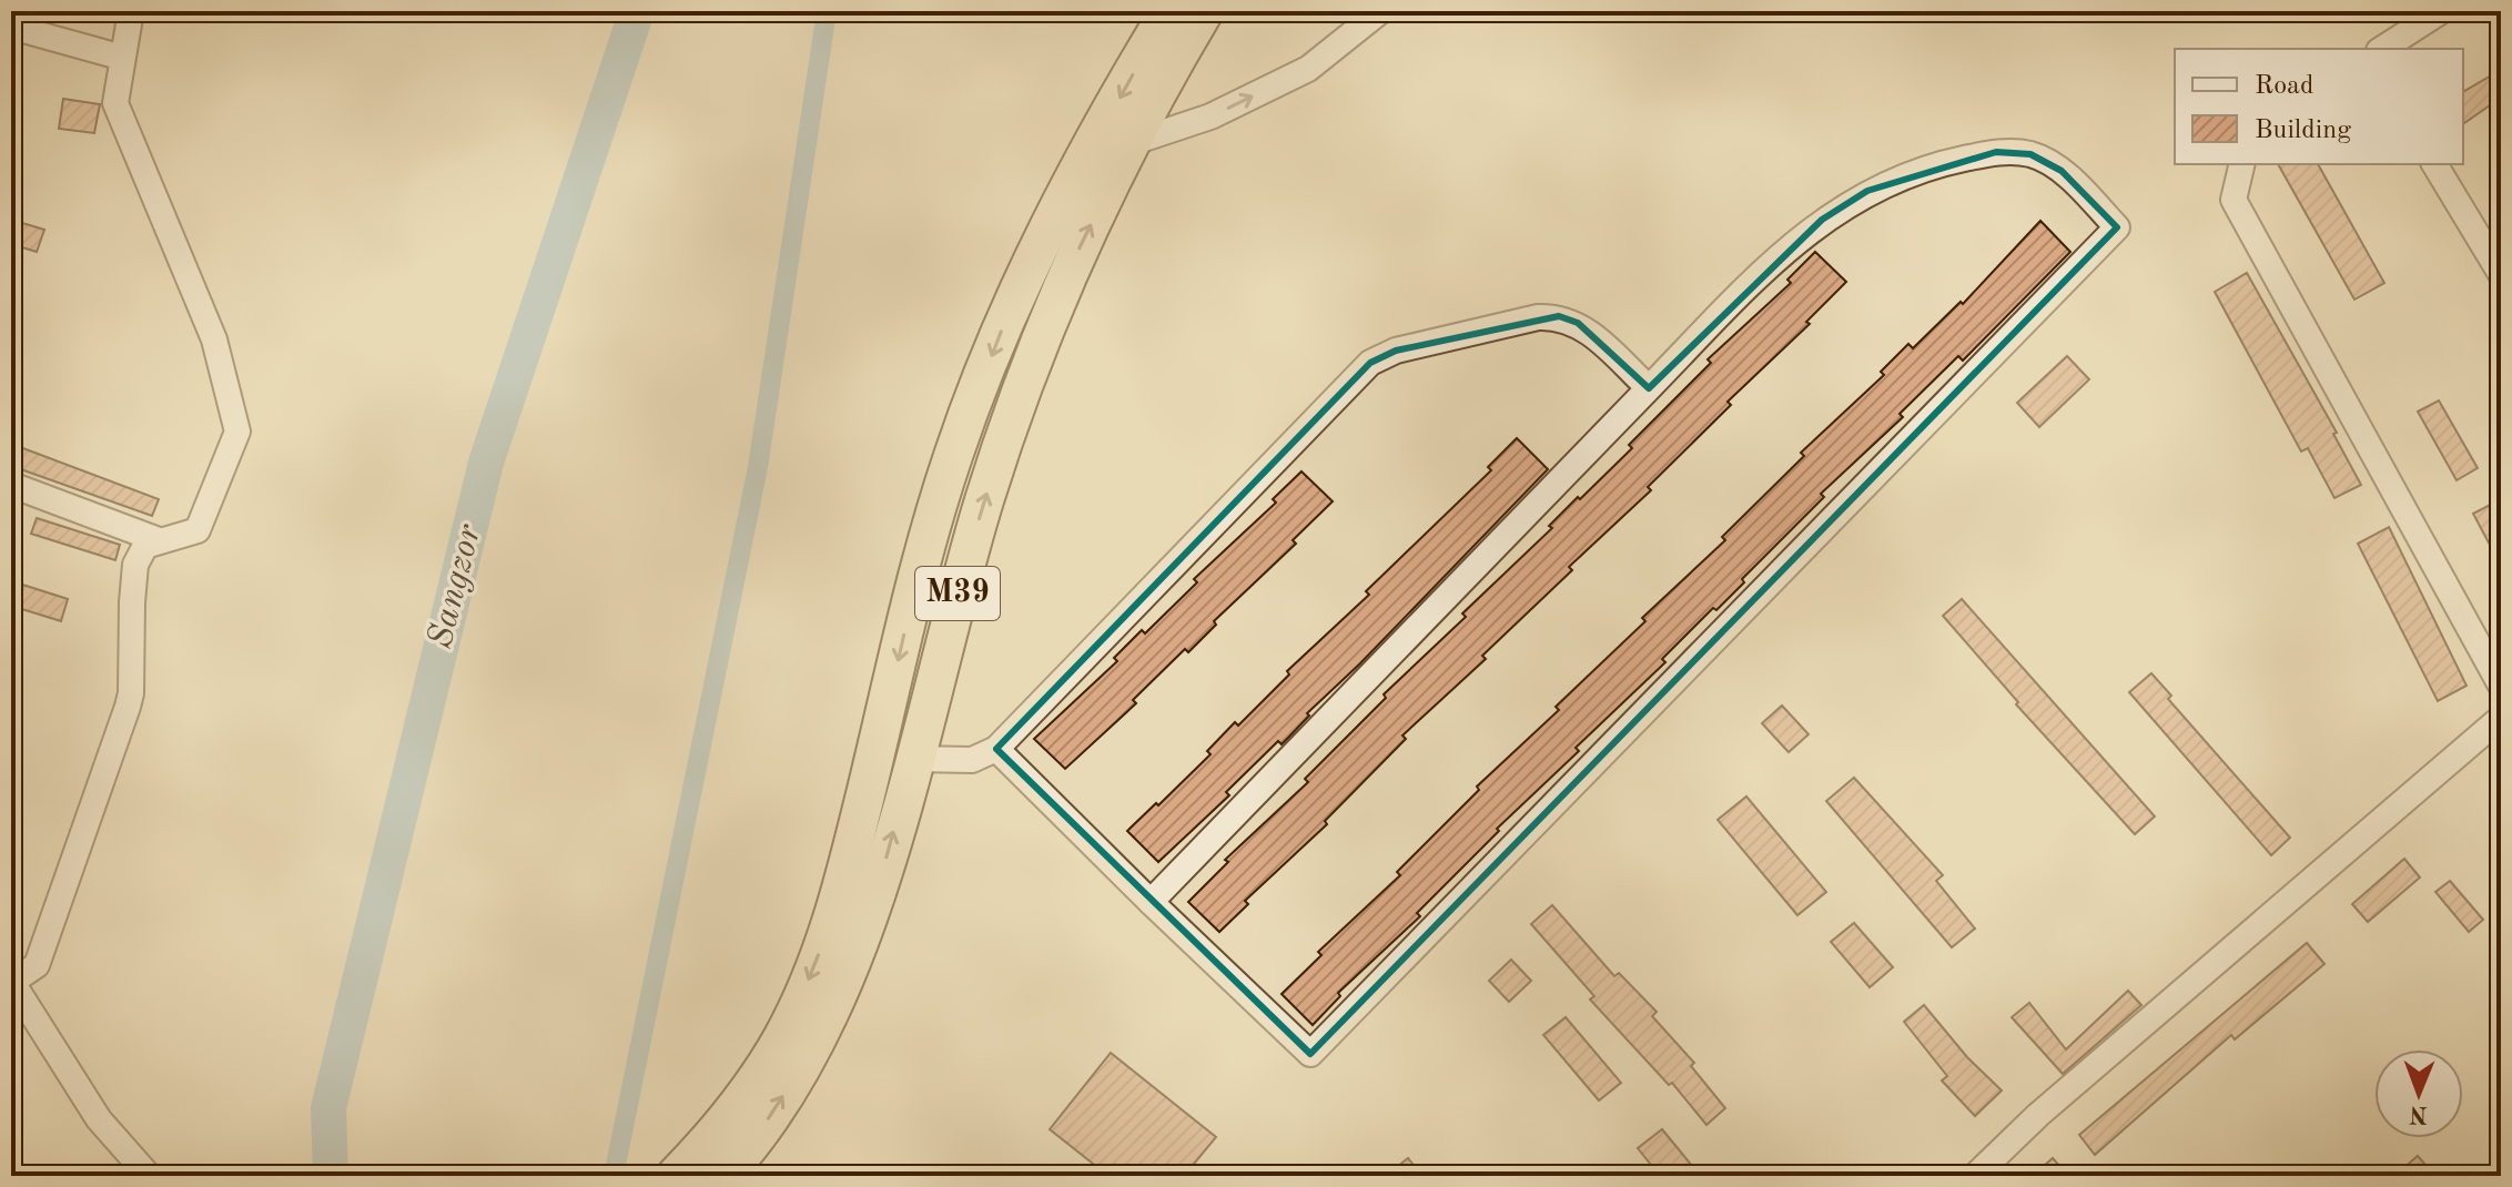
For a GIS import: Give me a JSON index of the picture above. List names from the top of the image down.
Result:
{
  "streets": {
    "highway": ["M39"]
  },
  "water": ["Sangzor"],
  "legend": ["Road", "Building"],
  "north": "bottom"
}
